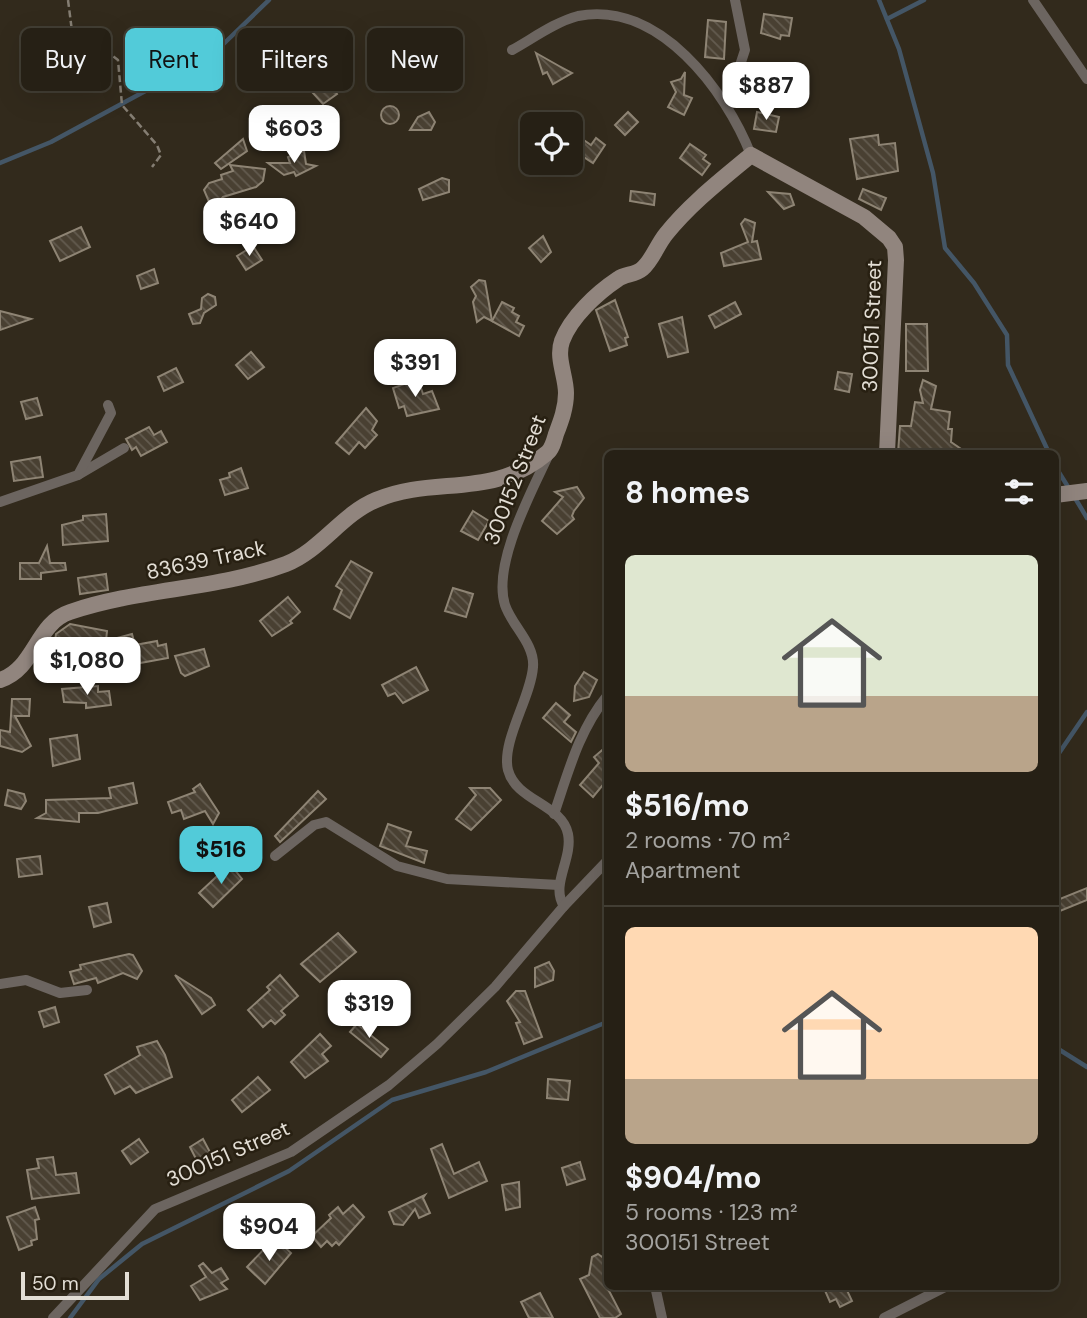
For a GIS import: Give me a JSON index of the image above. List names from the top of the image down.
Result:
{
  "streets": {
    "street": ["300151 Street", "300152 Street", "83639 Track"]
  },
  "crossings": [
    ["300151 Street", "300152 Street"],
    ["300152 Street", "83639 Track"]
  ],
  "scale_bar": "50 m",
  "page": {
    "chip": [
      "Buy",
      "Rent",
      "Filters",
      "New"
    ],
    "price": [
      "$887",
      "$603",
      "$640",
      "$391",
      "$1,080",
      "$516",
      "$319",
      "$904"
    ],
    "heading": "8 homes",
    "list": [
      {
        "name": "$516/mo",
        "note": "2 rooms · 70 m² · Apartment"
      },
      {
        "name": "$904/mo",
        "note": "5 rooms · 123 m² · 300151 Street"
      }
    ],
    "scale": "50 m"
  }
}
